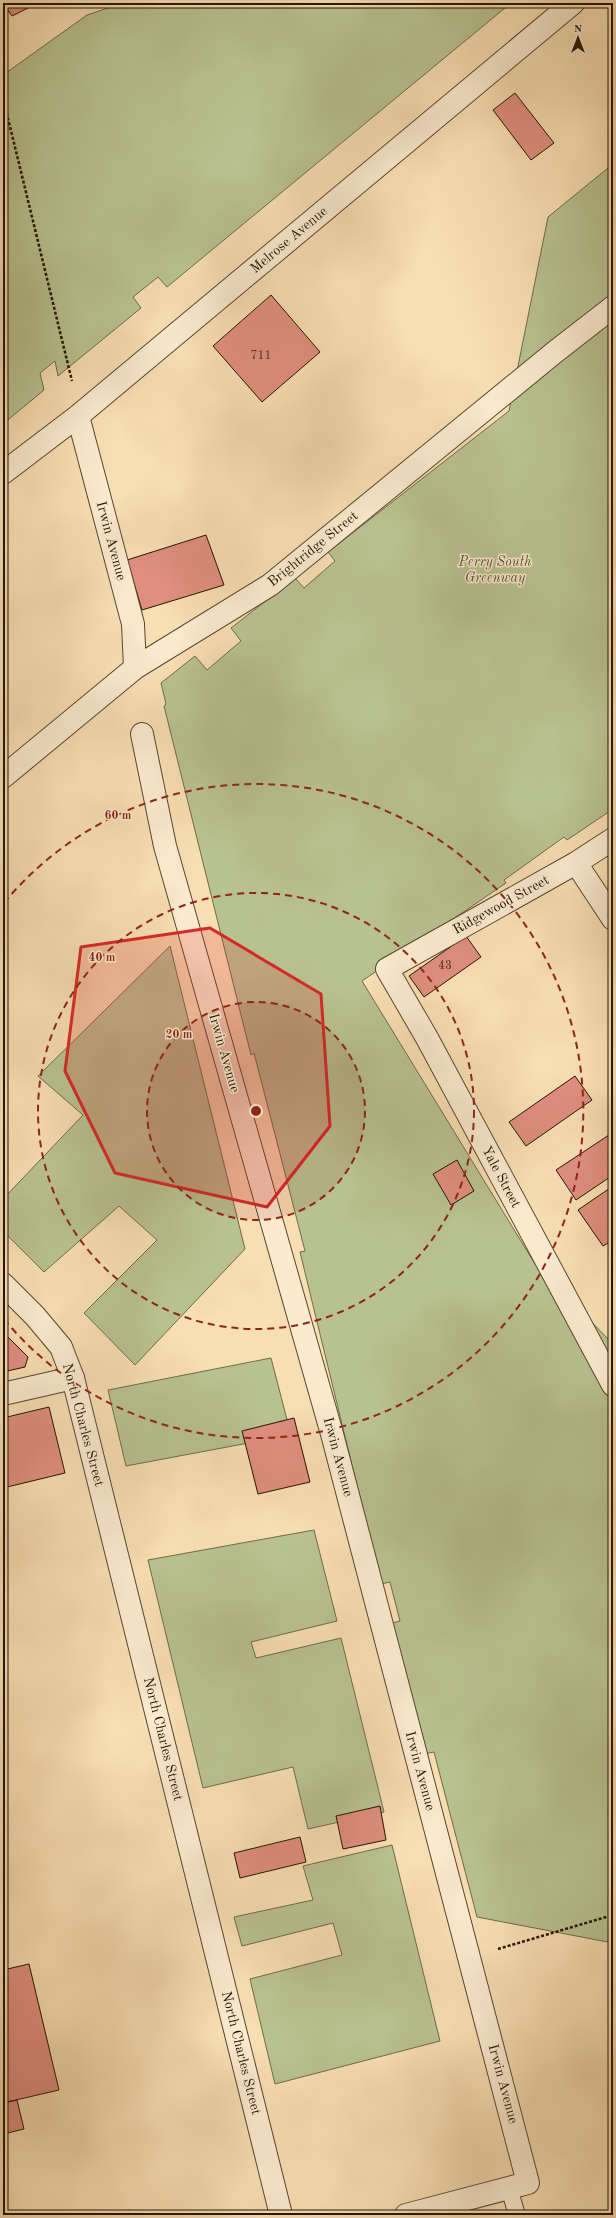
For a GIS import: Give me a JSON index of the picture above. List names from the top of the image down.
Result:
{
  "streets": {
    "street": [
      "Melrose Avenue",
      "Irwin Avenue",
      "Brightridge Street",
      "Ridgewood Street",
      "Yale Street",
      "North Charles Street"
    ]
  },
  "crossings": [
    ["Melrose Avenue", "Irwin Avenue"],
    ["Irwin Avenue", "Brightridge Street"],
    ["Ridgewood Street", "Yale Street"]
  ],
  "parks": ["Perry South Greenway"],
  "house_numbers": ["711", "43"],
  "north": "top",
  "rings": ["60 m", "40 m", "20 m"]
}
